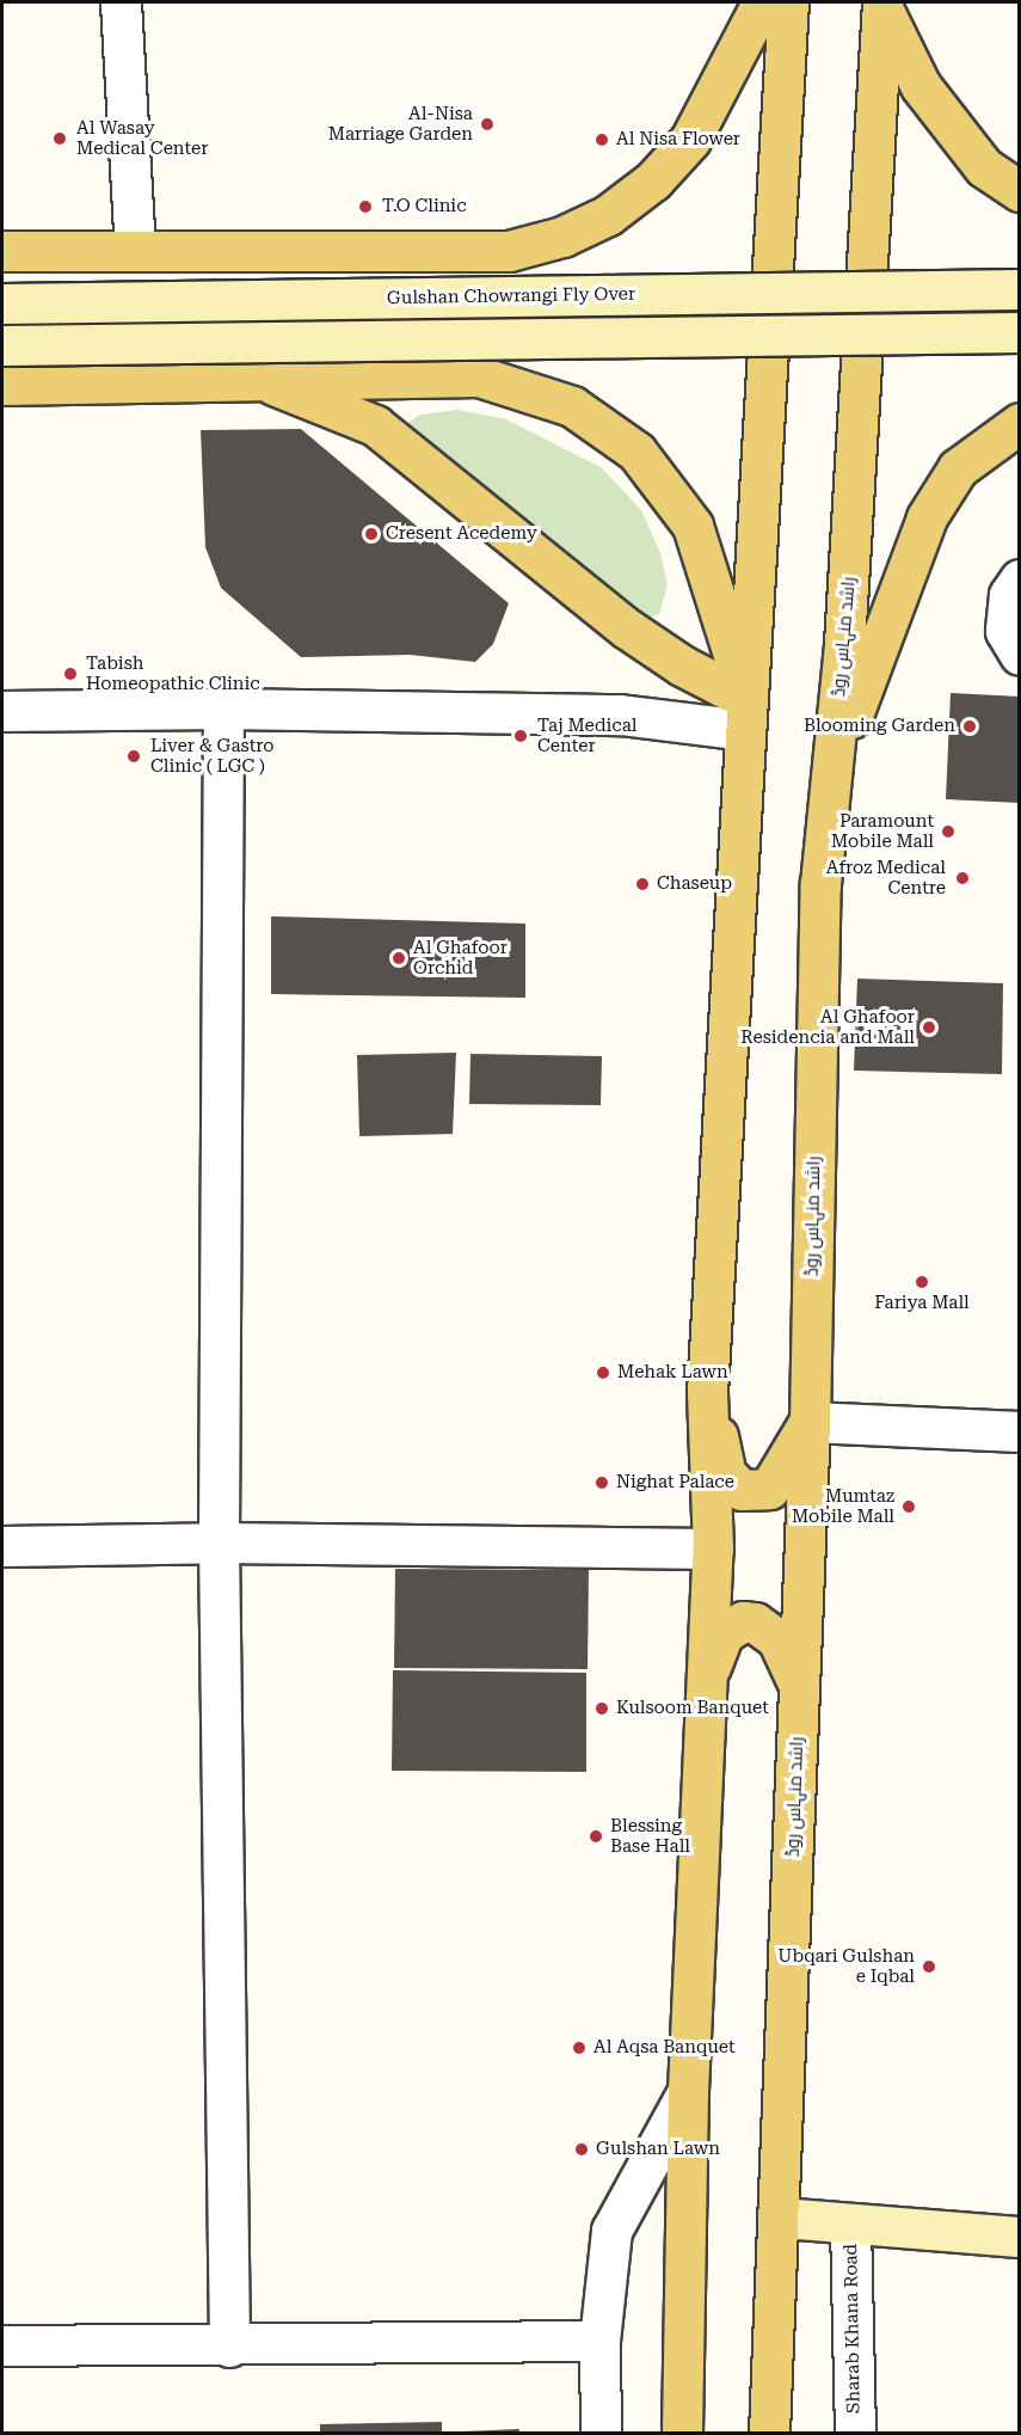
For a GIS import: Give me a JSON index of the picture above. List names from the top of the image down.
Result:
{
  "streets": {
    "main road": ["Gulshan Chowrangi Fly Over", "راشد منہاس روڈ"],
    "street": ["Sharab Khana Road"]
  },
  "places": [
    "Al-Nisa Marriage Garden",
    "Al Wasay Medical Center",
    "Al Nisa Flower",
    "T.O Clinic",
    "Cresent Acedemy",
    "Tabish Homeopathic Clinic",
    "Blooming Garden",
    "Taj Medical Center",
    "Liver & Gastro Clinic ( LGC )",
    "Paramount Mobile Mall",
    "Afroz Medical Centre",
    "Chaseup",
    "Al Ghafoor Orchid",
    "Al Ghafoor Residencia and Mall",
    "Fariya Mall",
    "Mehak Lawn",
    "Nighat Palace",
    "Mumtaz Mobile Mall",
    "Kulsoom Banquet",
    "Blessing Base Hall",
    "Ubqari Gulshan e Iqbal",
    "Al Aqsa Banquet",
    "Gulshan Lawn"
  ]
}
